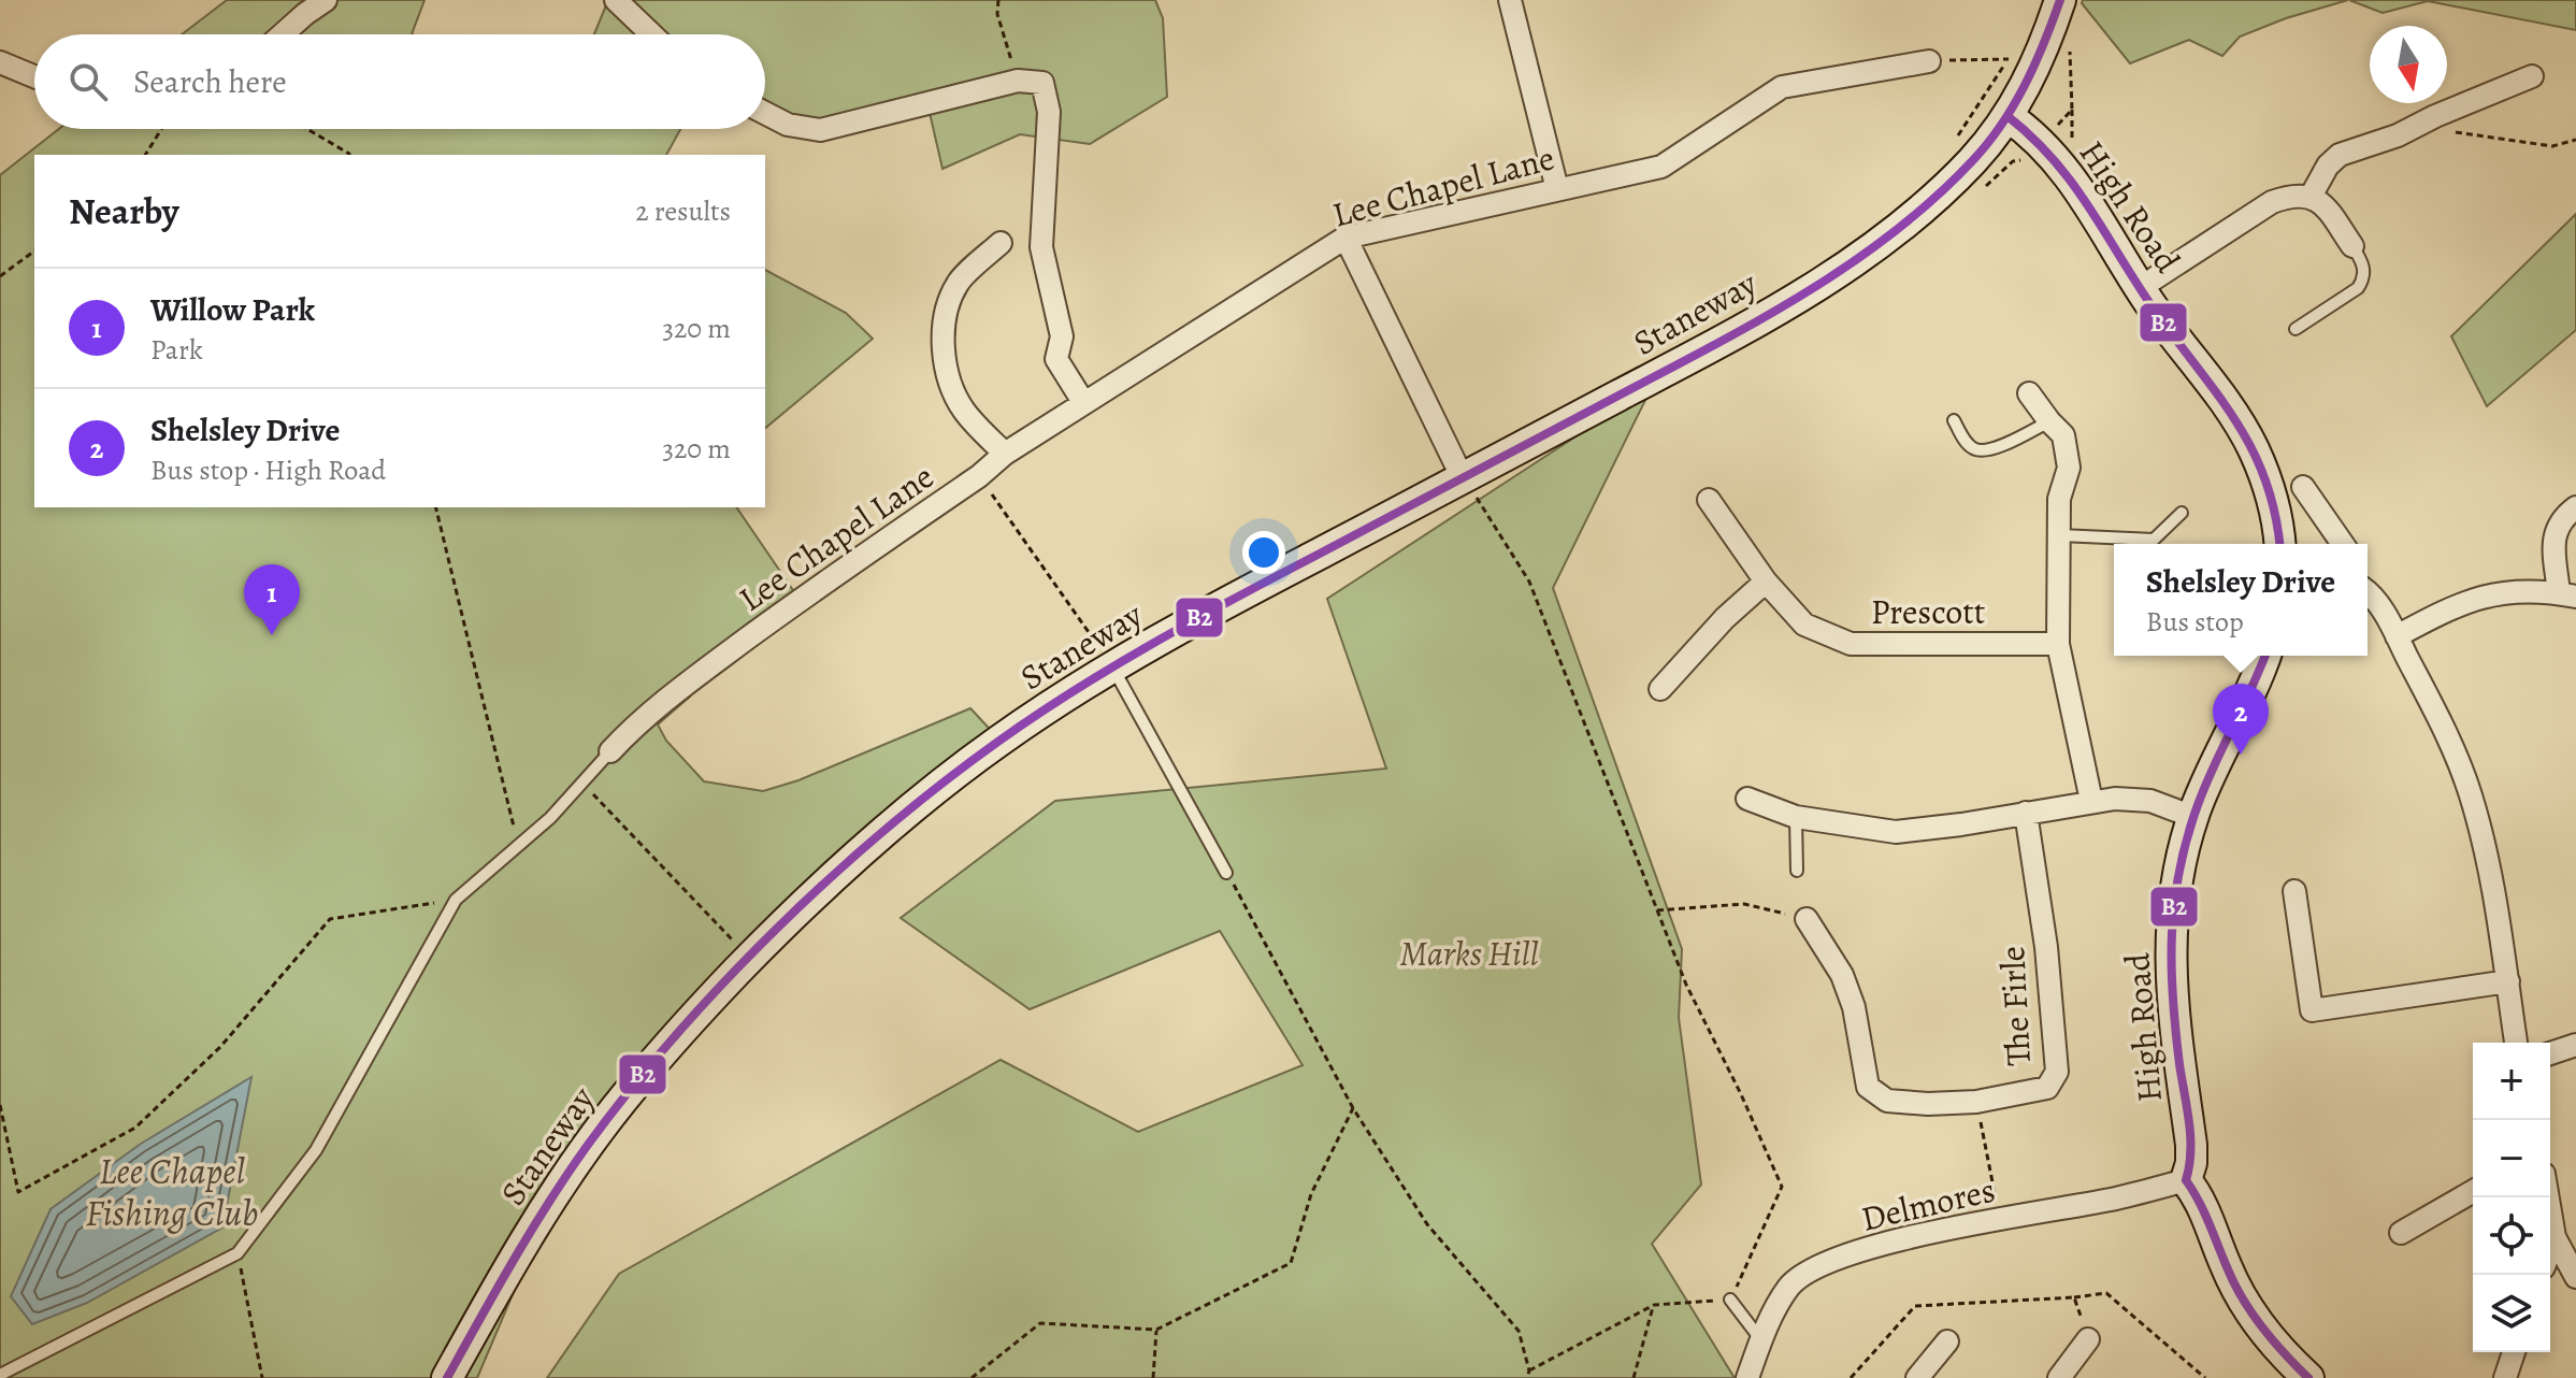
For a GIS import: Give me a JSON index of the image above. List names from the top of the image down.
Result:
{
  "streets": {
    "main road": ["High Road", "Staneway"],
    "street": [
      "Lee Chapel Lane",
      "Prescott",
      "The Firle",
      "Delmores"
    ]
  },
  "crossings": [
    ["High Road", "Staneway"],
    ["High Road", "Delmores"]
  ],
  "water": ["Lee Chapel Fishing Club"],
  "parks": ["Marks Hill"],
  "lines": ["transit line B2"],
  "north": "bottom",
  "page": {
    "search": "Search here",
    "heading": ["Nearby", "2 results"],
    "list": [
      {
        "mark": "1",
        "name": "Willow Park",
        "note": "Park",
        "value": "320 m"
      },
      {
        "mark": "2",
        "name": "Shelsley Drive",
        "note": "Bus stop · High Road",
        "value": "320 m"
      }
    ],
    "popup": ["Shelsley Drive", "Bus stop"],
    "pins": ["1", "2"],
    "map_buttons": ["+", "−"]
  }
}
